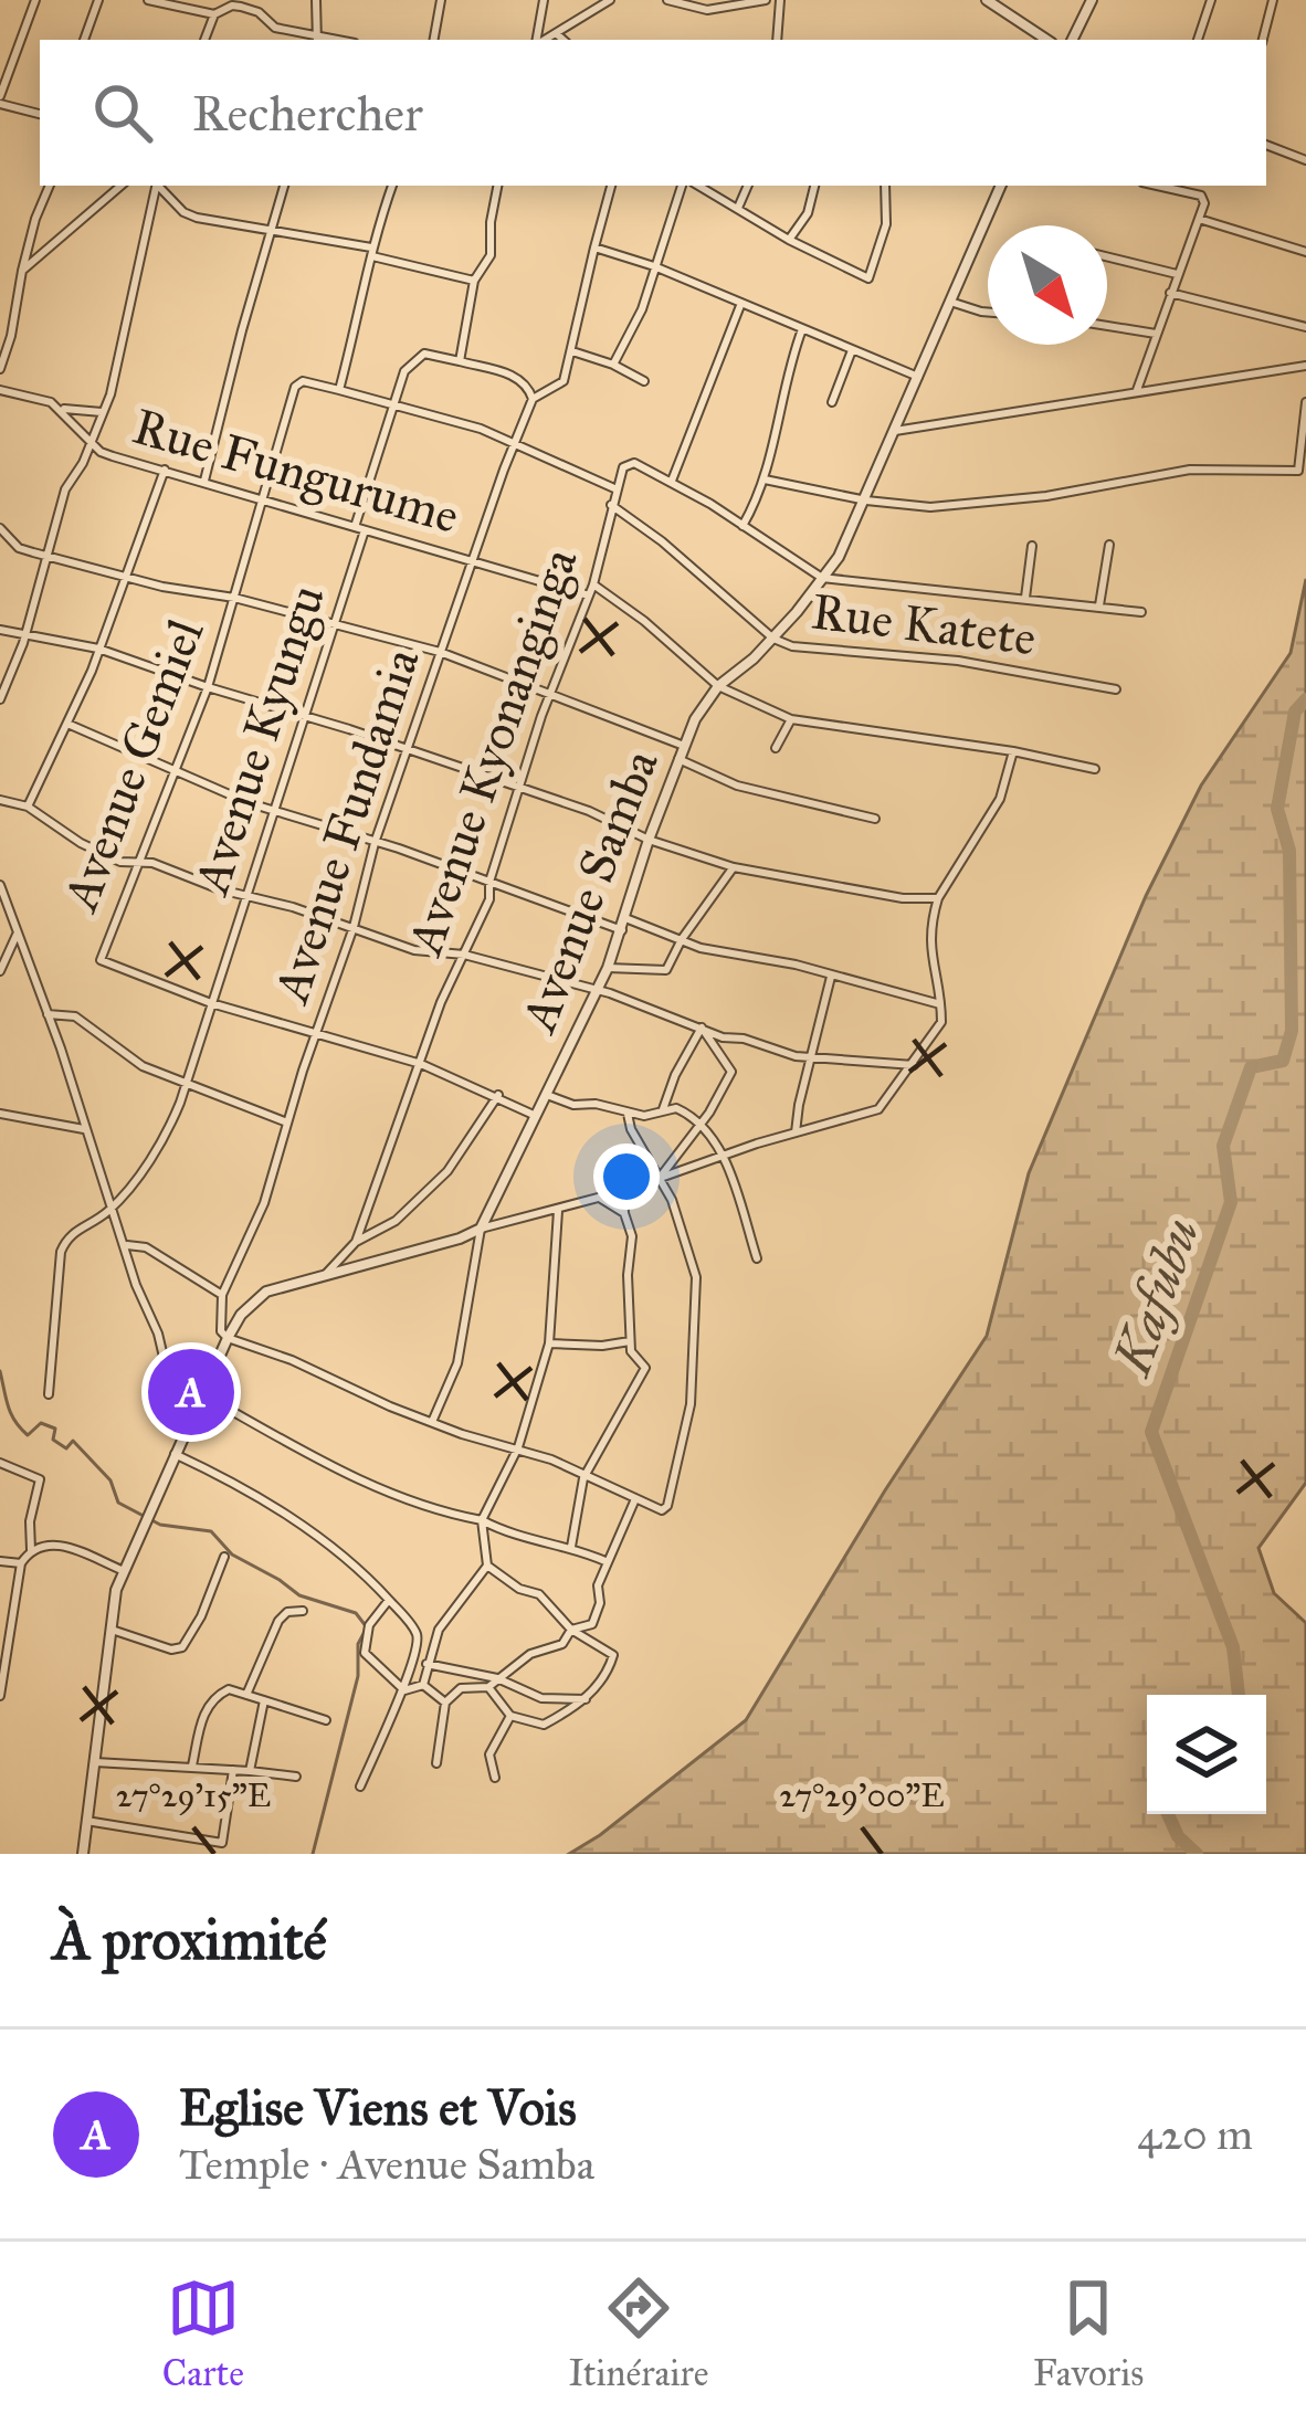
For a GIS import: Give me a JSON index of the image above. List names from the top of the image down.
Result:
{
  "streets": {
    "street": [
      "Rue Fungurume",
      "Rue Katete",
      "Avenue Kyungu",
      "Avenue Kyonanginga",
      "Avenue Gemiel",
      "Avenue Fundamia",
      "Avenue Samba"
    ]
  },
  "crossings": [
    ["Rue Fungurume", "Avenue Kyungu"],
    ["Rue Fungurume", "Avenue Kyonanginga"],
    ["Rue Fungurume", "Avenue Gemiel"],
    ["Rue Fungurume", "Avenue Fundamia"],
    ["Rue Katete", "Avenue Kyonanginga"],
    ["Rue Katete", "Avenue Samba"],
    ["Avenue Kyungu", "Avenue Gemiel"],
    ["Avenue Kyonanginga", "Avenue Gemiel"],
    ["Avenue Gemiel", "Avenue Fundamia"],
    ["Avenue Gemiel", "Avenue Samba"]
  ],
  "water": ["Kafubu"],
  "north": "bottom right",
  "page": {
    "search": "Rechercher",
    "pins": "A",
    "heading": "À proximité",
    "list": [
      {
        "mark": "A",
        "name": "Eglise Viens et Vois",
        "note": "Temple · Avenue Samba",
        "value": "420 m"
      }
    ],
    "nav": ["Carte", "Itinéraire", "Favoris"]
  },
  "coordinates": ["27°29'15\"E", "27°29'00\"E"]
}
